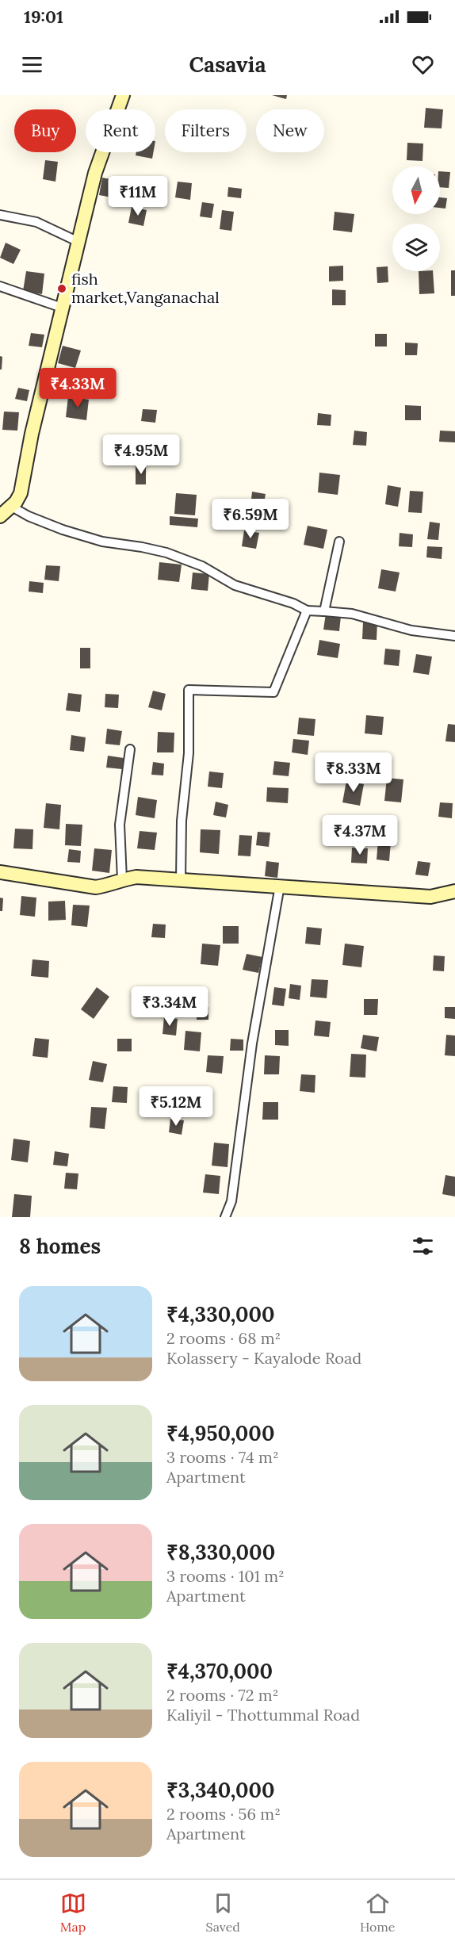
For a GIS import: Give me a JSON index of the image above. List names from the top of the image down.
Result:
{
  "places": ["fish market,Vanganachal"],
  "north": "bottom",
  "page": {
    "status": "19:01",
    "header": "Casavia",
    "chip": [
      "Buy",
      "Rent",
      "Filters",
      "New"
    ],
    "price": [
      "₹11M",
      "₹4.33M",
      "₹4.95M",
      "₹6.59M",
      "₹8.33M",
      "₹4.37M",
      "₹3.34M",
      "₹5.12M"
    ],
    "heading": "8 homes",
    "list": [
      {
        "name": "₹4,330,000",
        "note": "2 rooms · 68 m² · Kolassery - Kayalode Road"
      },
      {
        "name": "₹4,950,000",
        "note": "3 rooms · 74 m² · Apartment"
      },
      {
        "name": "₹8,330,000",
        "note": "3 rooms · 101 m² · Apartment"
      },
      {
        "name": "₹4,370,000",
        "note": "2 rooms · 72 m² · Kaliyil - Thottummal Road"
      },
      {
        "name": "₹3,340,000",
        "note": "2 rooms · 56 m² · Apartment"
      }
    ],
    "tabs": ["Map", "Saved", "Home"]
  }
}
